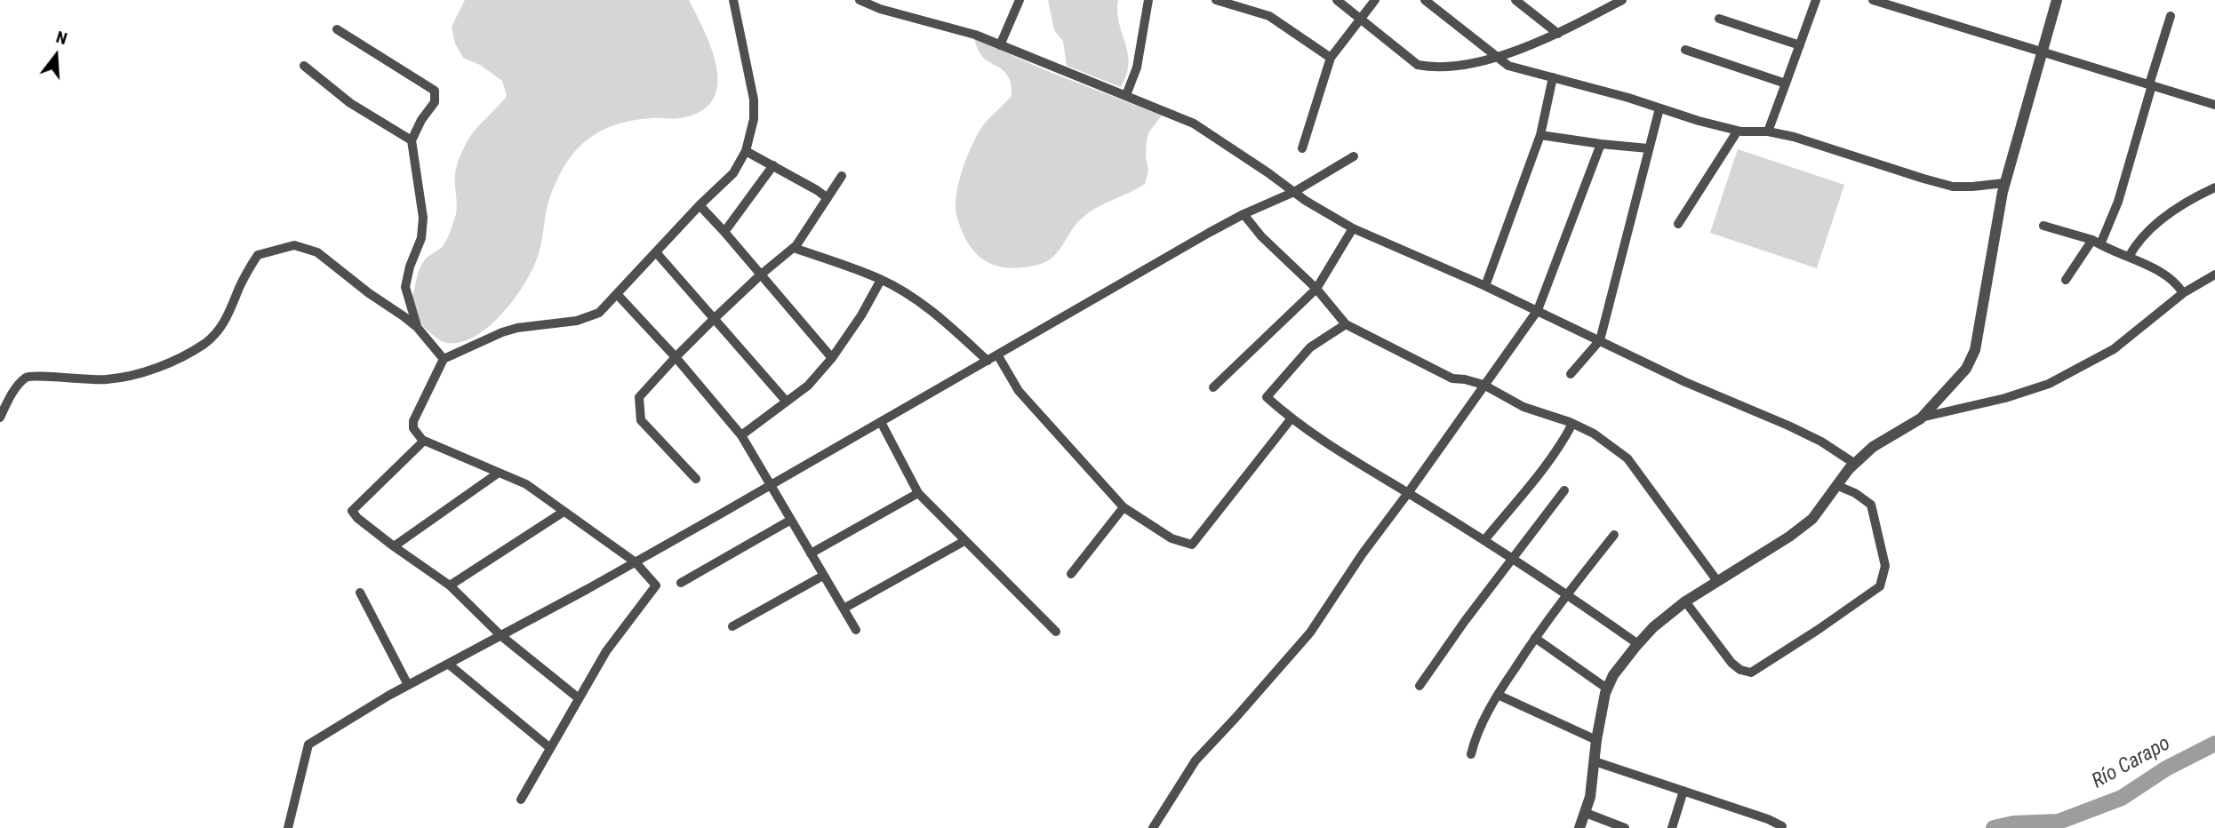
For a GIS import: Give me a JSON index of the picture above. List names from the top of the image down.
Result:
{
  "water": ["Río Carapo"],
  "north": "top"
}
